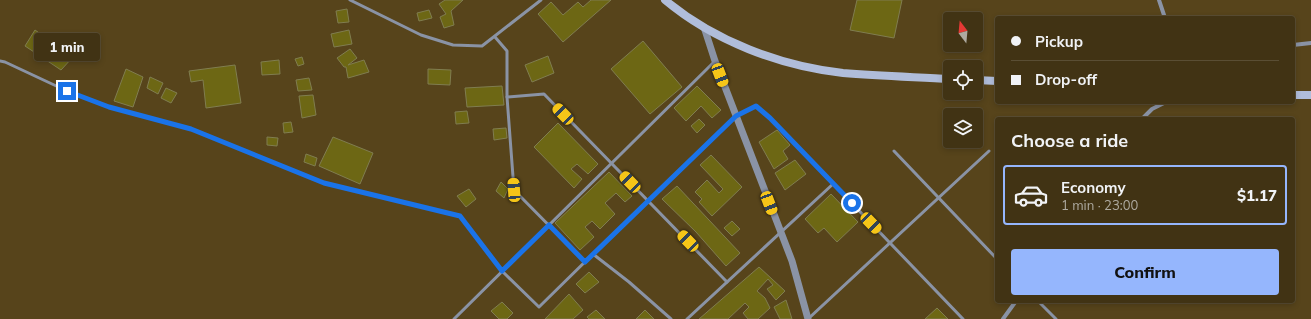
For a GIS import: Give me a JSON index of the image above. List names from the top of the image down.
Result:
{
  "north": "top",
  "page": {
    "banner": ["Pickup", "Drop-off"],
    "bubble": "1 min",
    "heading": "Choose a ride",
    "list": [
      {
        "name": "Economy",
        "note": "1 min · 23:00",
        "value": "$1.17"
      }
    ],
    "buttons": "Confirm"
  }
}
